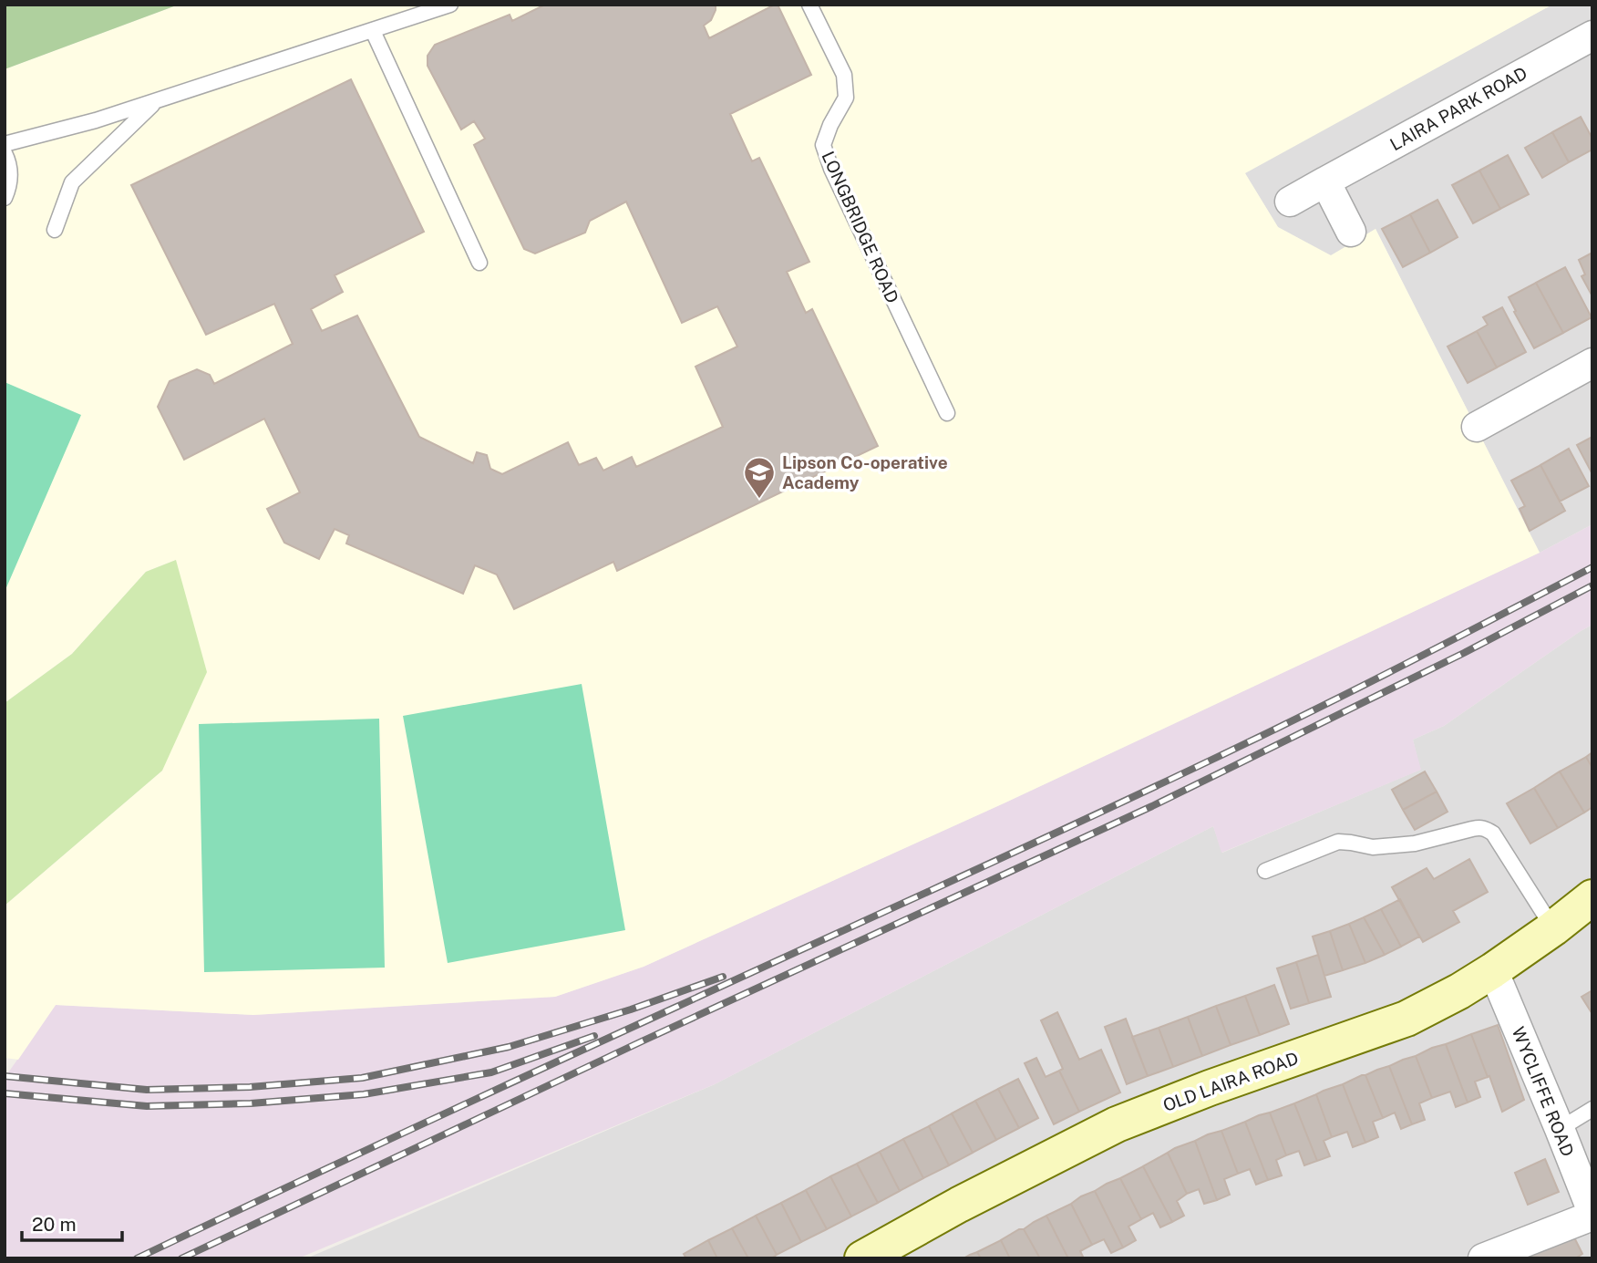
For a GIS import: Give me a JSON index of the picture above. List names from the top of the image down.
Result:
{
  "streets": {
    "main road": ["OLD LAIRA ROAD"],
    "street": ["LAIRA PARK ROAD", "WYCLIFFE ROAD"],
    "lane": ["LONGBRIDGE ROAD"]
  },
  "crossings": [
    ["OLD LAIRA ROAD", "WYCLIFFE ROAD"]
  ],
  "places": {
    "school or university": ["Lipson Co-operative Academy"]
  },
  "scale_bar": "20 m"
}
